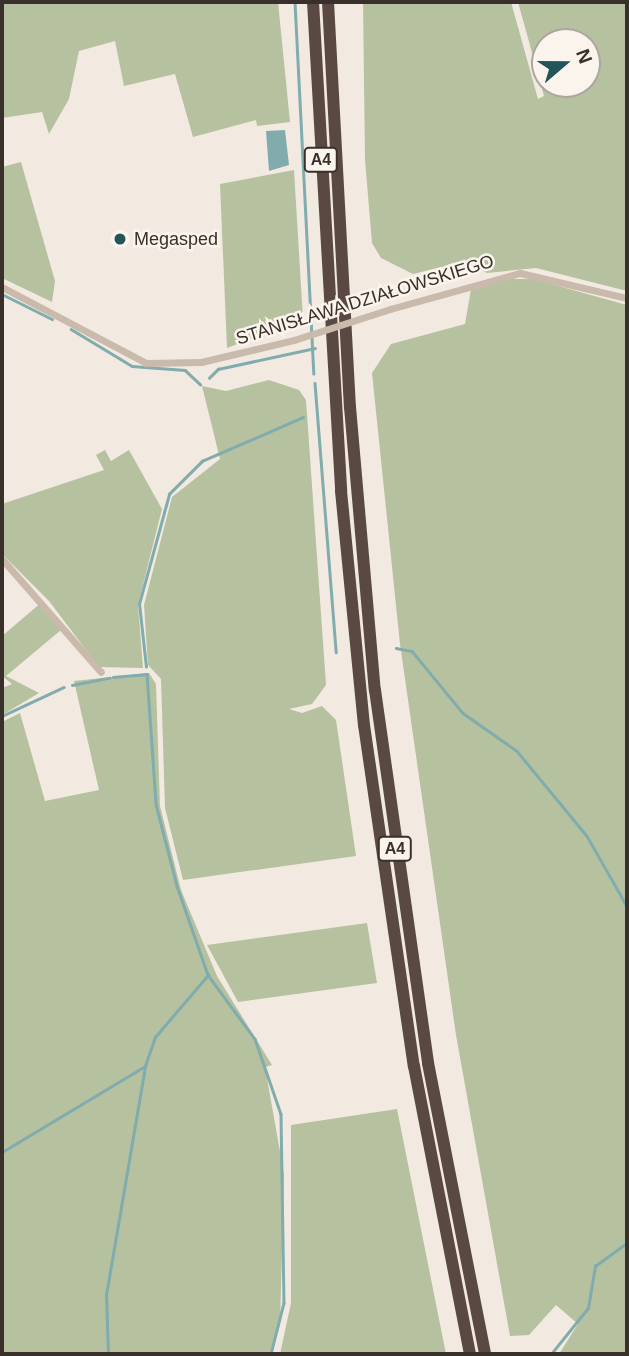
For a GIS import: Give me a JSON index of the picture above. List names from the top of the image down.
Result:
{
  "streets": {
    "highway": ["A4"],
    "street": ["STANISŁAWA DZIAŁOWSKIEGO"]
  },
  "places": ["Megasped"],
  "north": "right"
}
